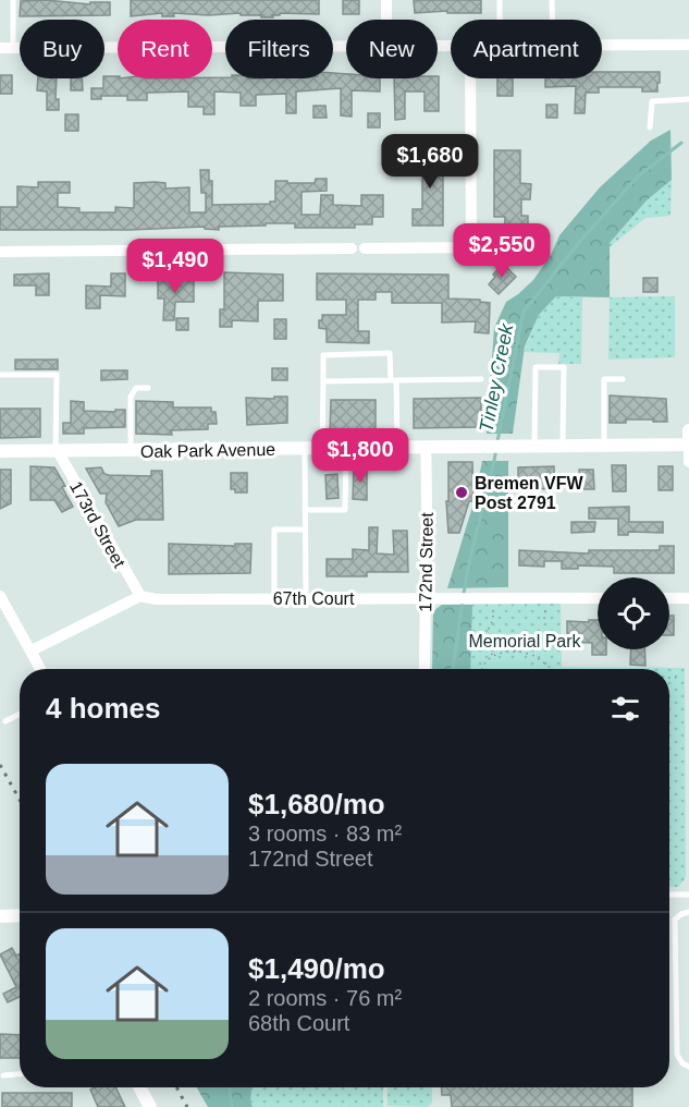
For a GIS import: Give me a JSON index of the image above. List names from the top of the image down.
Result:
{
  "streets": {
    "street": [
      "Oak Park Avenue",
      "173rd Street",
      "172nd Street",
      "67th Court"
    ]
  },
  "crossings": [
    ["Oak Park Avenue", "173rd Street"],
    ["Oak Park Avenue", "172nd Street"],
    ["173rd Street", "67th Court"],
    ["172nd Street", "67th Court"]
  ],
  "water": ["Tinley Creek"],
  "parks": ["Memorial Park"],
  "places": ["Bremen VFW Post 2791"],
  "page": {
    "chip": [
      "Buy",
      "Rent",
      "Filters",
      "New",
      "Apartment"
    ],
    "price": [
      "$1,680",
      "$2,550",
      "$1,490",
      "$1,800"
    ],
    "heading": "4 homes",
    "list": [
      {
        "name": "$1,680/mo",
        "note": "3 rooms · 83 m² · 172nd Street"
      },
      {
        "name": "$1,490/mo",
        "note": "2 rooms · 76 m² · 68th Court"
      }
    ]
  }
}
